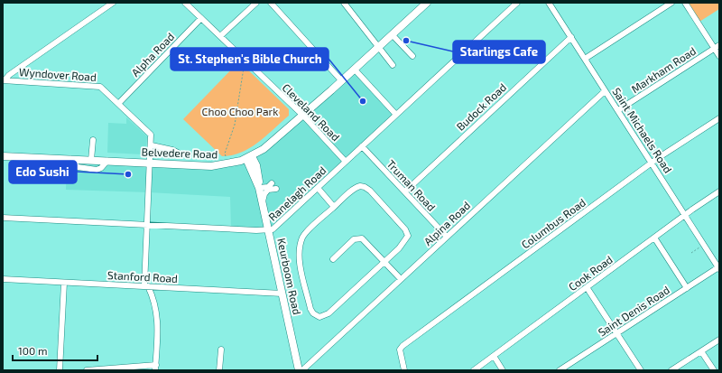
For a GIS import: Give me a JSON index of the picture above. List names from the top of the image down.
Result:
{
  "streets": {
    "main road": ["Belvedere Road", "Keurboom Road"],
    "street": [
      "Alpha Road",
      "Markham Road",
      "Wyndover Road",
      "Budock Road",
      "Cleveland Road",
      "Saint Michaels Road",
      "Truman Road",
      "Ranelagh Road",
      "Alpina Road",
      "Columbus Road",
      "Cook Road",
      "Stanford Road",
      "Saint Denis Road"
    ]
  },
  "crossings": [
    ["Alpha Road", "Wyndover Road"],
    ["Alpha Road", "Cleveland Road"],
    ["Markham Road", "Saint Michaels Road"],
    ["Wyndover Road", "Belvedere Road"],
    ["Wyndover Road", "Ranelagh Road"],
    ["Wyndover Road", "Stanford Road"],
    ["Budock Road", "Saint Michaels Road"],
    ["Budock Road", "Truman Road"],
    ["Cleveland Road", "Belvedere Road"],
    ["Cleveland Road", "Ranelagh Road"],
    ["Saint Michaels Road", "Alpina Road"],
    ["Saint Michaels Road", "Columbus Road"],
    ["Saint Michaels Road", "Cook Road"],
    ["Saint Michaels Road", "Saint Denis Road"],
    ["Belvedere Road", "Keurboom Road"],
    ["Truman Road", "Ranelagh Road"],
    ["Truman Road", "Alpina Road"],
    ["Ranelagh Road", "Keurboom Road"],
    ["Stanford Road", "Keurboom Road"]
  ],
  "parks": ["Choo Choo Park"],
  "places": ["Starlings Cafe", "St. Stephen's Bible Church", "Edo Sushi"],
  "scale_bar": "100 m"
}
